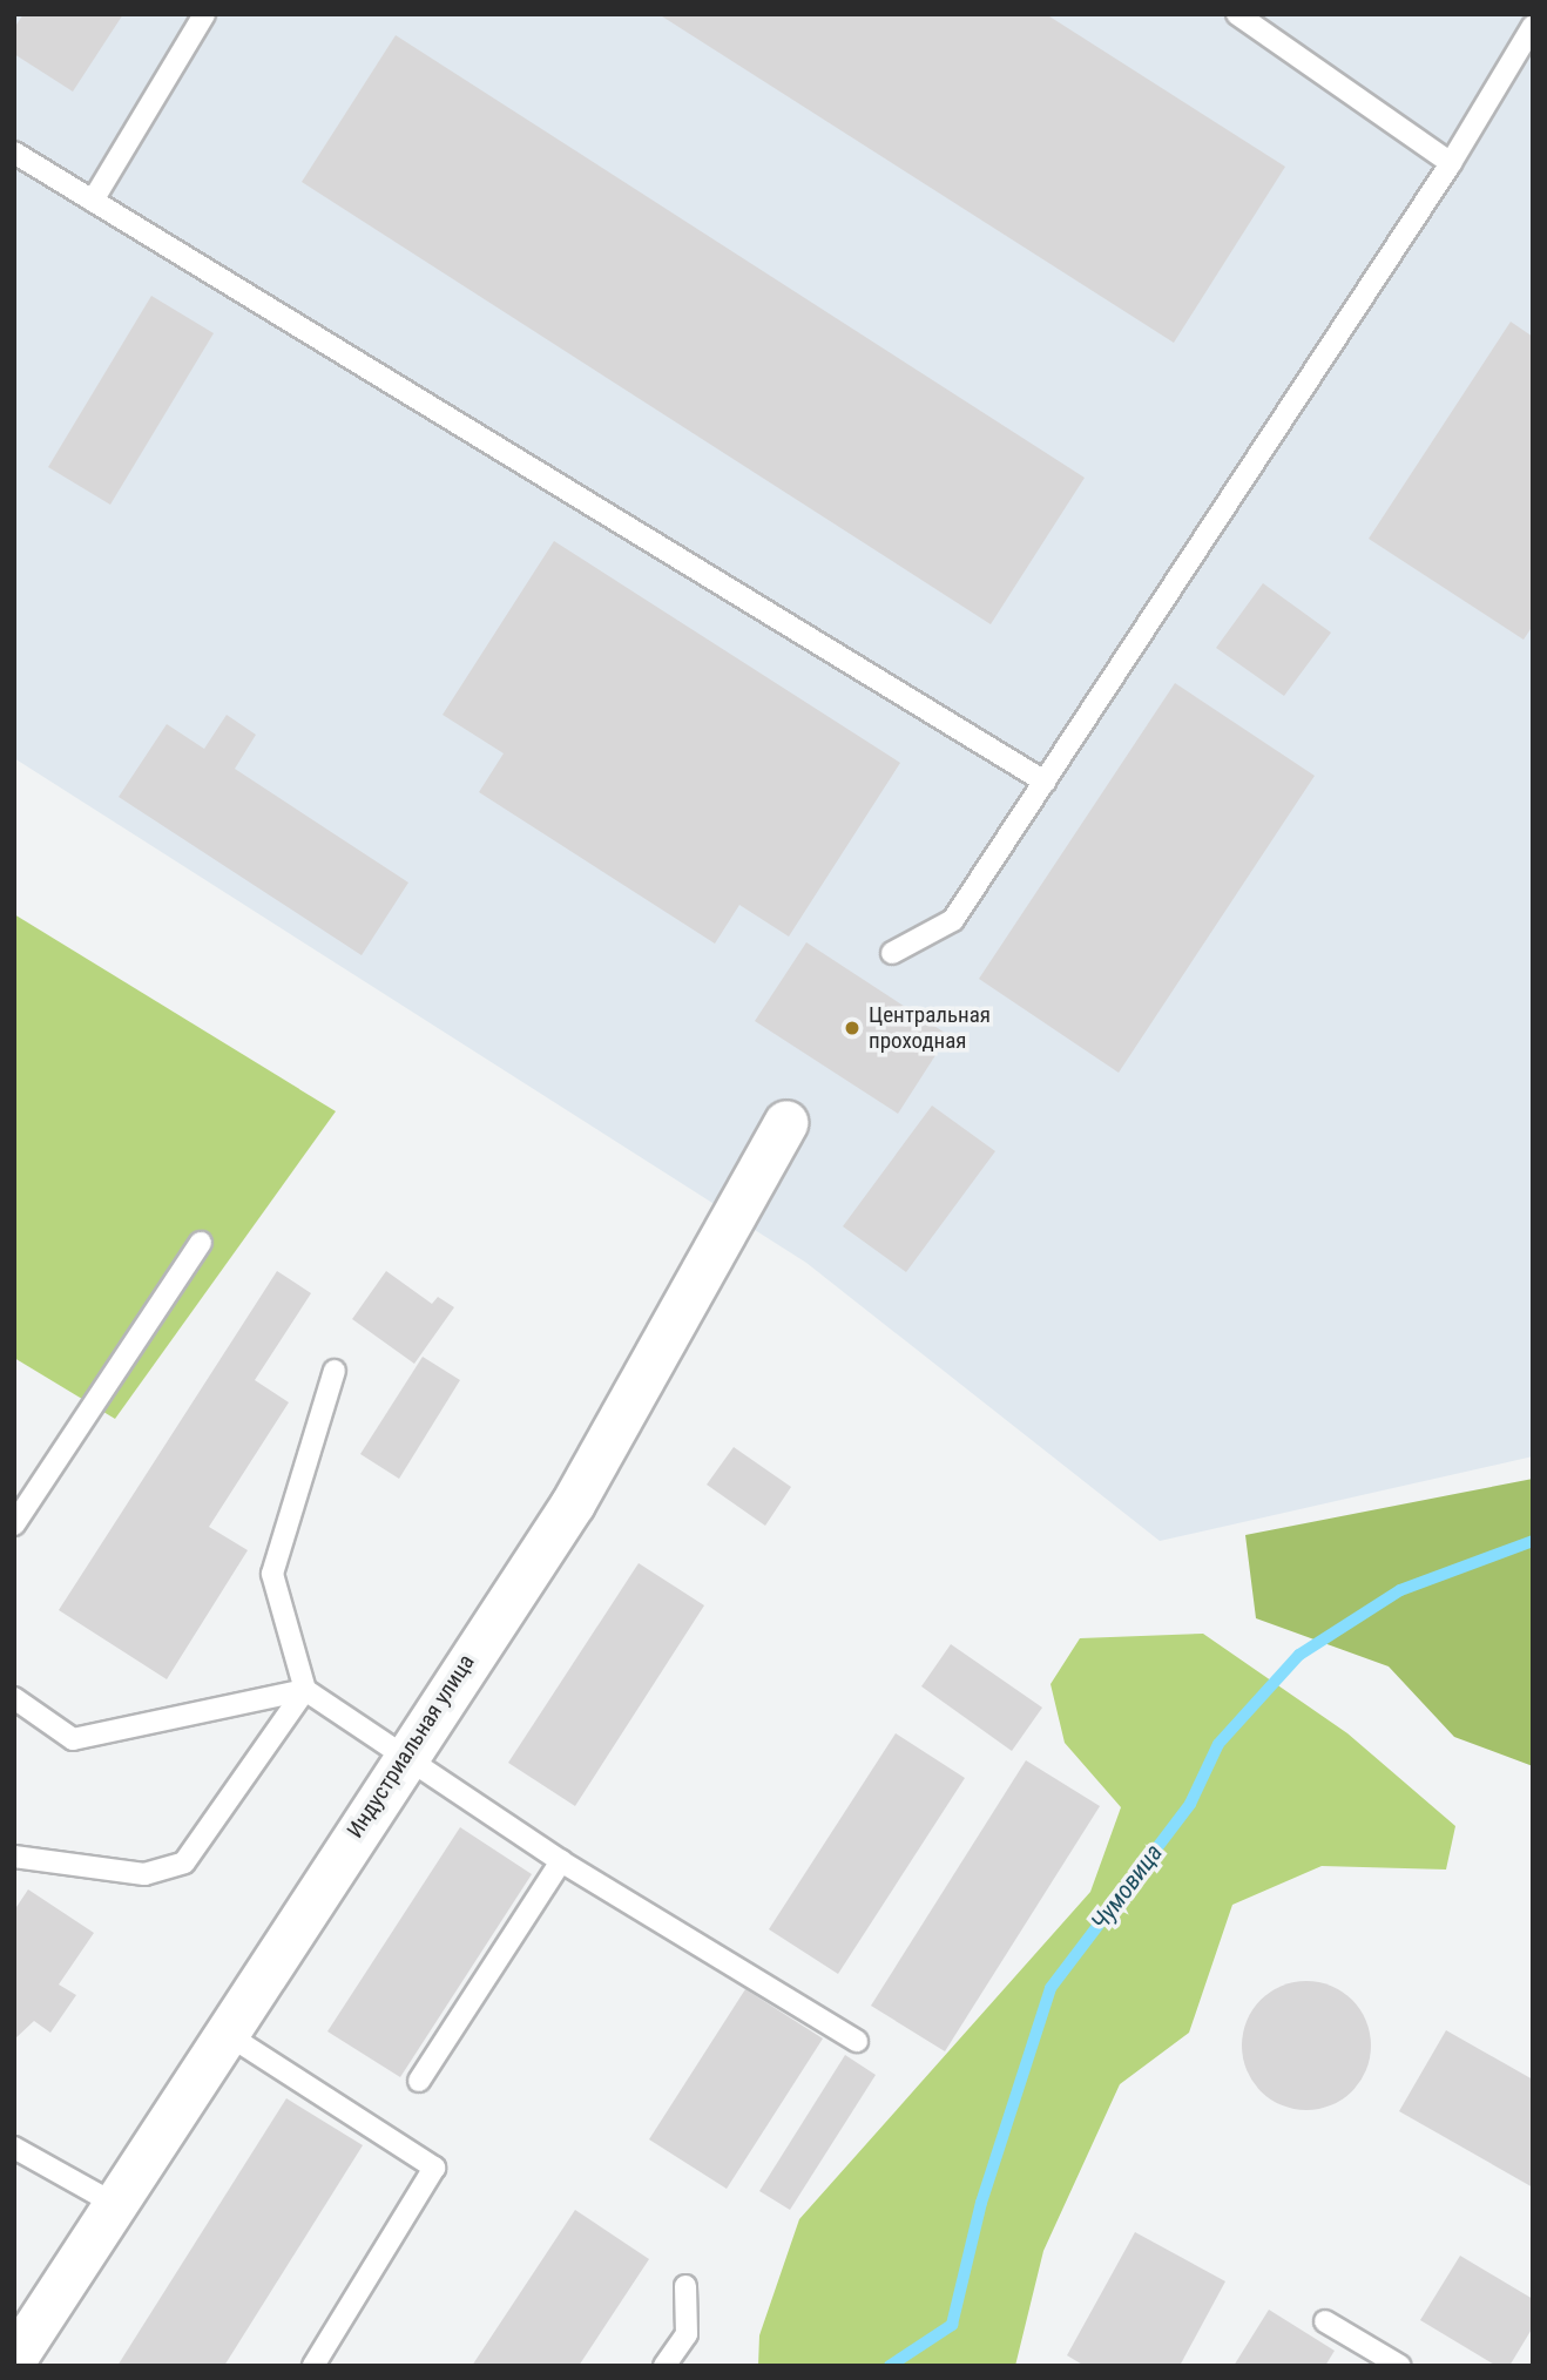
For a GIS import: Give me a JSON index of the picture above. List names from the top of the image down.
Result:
{
  "streets": {
    "street": ["Индустриальная улица"]
  },
  "water": ["Чумовица"],
  "places": ["Центральная проходная"]
}
